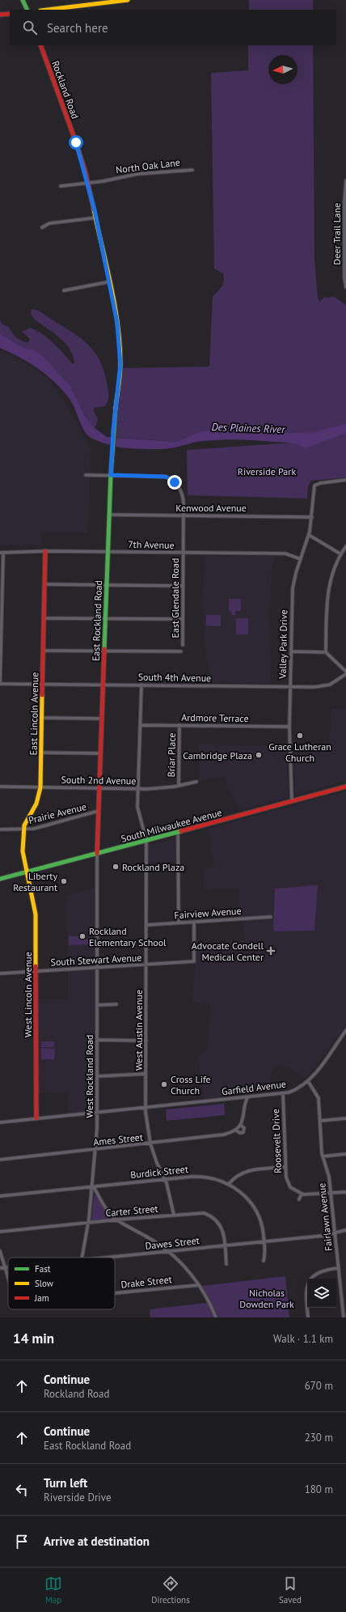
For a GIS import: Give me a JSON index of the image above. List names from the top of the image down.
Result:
{
  "streets": {
    "street": [
      "Rockland Road",
      "North Oak Lane",
      "Deer Trail Lane",
      "Kenwood Avenue",
      "7th Avenue",
      "East Glendale Road",
      "East Rockland Road",
      "Valley Park Drive",
      "South 4th Avenue",
      "East Lincoln Avenue",
      "Ardmore Terrace",
      "Briar Place",
      "South 2nd Avenue",
      "Prairie Avenue",
      "South Milwaukee Avenue",
      "Fairview Avenue",
      "South Stewart Avenue",
      "West Lincoln Avenue",
      "West Austin Avenue",
      "West Rockland Road",
      "Garfield Avenue",
      "Ames Street",
      "Roosevelt Drive",
      "Burdick Street",
      "Carter Street",
      "Fairlawn Avenue",
      "Dawes Street",
      "Drake Street"
    ]
  },
  "crossings": [
    ["Rockland Road", "North Oak Lane"],
    ["Rockland Road", "East Rockland Road"],
    ["Kenwood Avenue", "East Glendale Road"],
    ["Kenwood Avenue", "East Rockland Road"],
    ["Kenwood Avenue", "Valley Park Drive"],
    ["7th Avenue", "East Glendale Road"],
    ["7th Avenue", "East Rockland Road"],
    ["7th Avenue", "Valley Park Drive"],
    ["7th Avenue", "East Lincoln Avenue"],
    ["East Glendale Road", "East Rockland Road"],
    ["East Rockland Road", "South 4th Avenue"],
    ["East Rockland Road", "South 2nd Avenue"],
    ["East Rockland Road", "Prairie Avenue"],
    ["East Rockland Road", "South Milwaukee Avenue"],
    ["East Rockland Road", "West Rockland Road"],
    ["Valley Park Drive", "South 4th Avenue"],
    ["Valley Park Drive", "Ardmore Terrace"],
    ["Valley Park Drive", "South Milwaukee Avenue"],
    ["South 4th Avenue", "East Lincoln Avenue"],
    ["South 4th Avenue", "West Austin Avenue"],
    ["East Lincoln Avenue", "South 2nd Avenue"],
    ["East Lincoln Avenue", "Prairie Avenue"],
    ["East Lincoln Avenue", "South Milwaukee Avenue"],
    ["East Lincoln Avenue", "West Lincoln Avenue"],
    ["Ardmore Terrace", "Briar Place"],
    ["Ardmore Terrace", "West Austin Avenue"],
    ["Briar Place", "South 2nd Avenue"],
    ["South 2nd Avenue", "West Austin Avenue"],
    ["South Milwaukee Avenue", "West Lincoln Avenue"],
    ["South Milwaukee Avenue", "West Austin Avenue"],
    ["South Milwaukee Avenue", "West Rockland Road"],
    ["Fairview Avenue", "South Stewart Avenue"],
    ["Fairview Avenue", "West Austin Avenue"],
    ["South Stewart Avenue", "West Lincoln Avenue"],
    ["South Stewart Avenue", "West Austin Avenue"],
    ["South Stewart Avenue", "West Rockland Road"],
    ["West Lincoln Avenue", "Garfield Avenue"],
    ["West Austin Avenue", "Garfield Avenue"],
    ["West Austin Avenue", "Ames Street"],
    ["West Austin Avenue", "Burdick Street"],
    ["West Austin Avenue", "Carter Street"],
    ["West Rockland Road", "Garfield Avenue"],
    ["West Rockland Road", "Ames Street"],
    ["West Rockland Road", "Burdick Street"],
    ["West Rockland Road", "Carter Street"],
    ["Garfield Avenue", "Ames Street"],
    ["Garfield Avenue", "Roosevelt Drive"],
    ["Garfield Avenue", "Fairlawn Avenue"],
    ["Burdick Street", "Dawes Street"],
    ["Carter Street", "Dawes Street"],
    ["Fairlawn Avenue", "Dawes Street"],
    ["Dawes Street", "Drake Street"]
  ],
  "water": ["Des Plaines River"],
  "parks": ["Riverside Park", "Nicholas Dowden Park"],
  "places": {
    "other": [
      "Grace Lutheran Church",
      "Cambridge Plaza",
      "Rockland Plaza",
      "Liberty Restaurant",
      "Rockland Elementary School",
      "Cross Life Church"
    ],
    "health": ["Advocate Condell Medical Center"]
  },
  "legend": ["Fast", "Slow", "Jam"],
  "north": "left",
  "page": {
    "search": "Search here",
    "heading": ["14 min", "Walk · 1.1 km"],
    "list": [
      ["Continue", "Rockland Road", "670 m"],
      ["Continue", "East Rockland Road", "230 m"],
      ["Turn left", "Riverside Drive", "180 m"],
      "Arrive at destination"
    ],
    "nav": ["Map", "Directions", "Saved"]
  }
}
